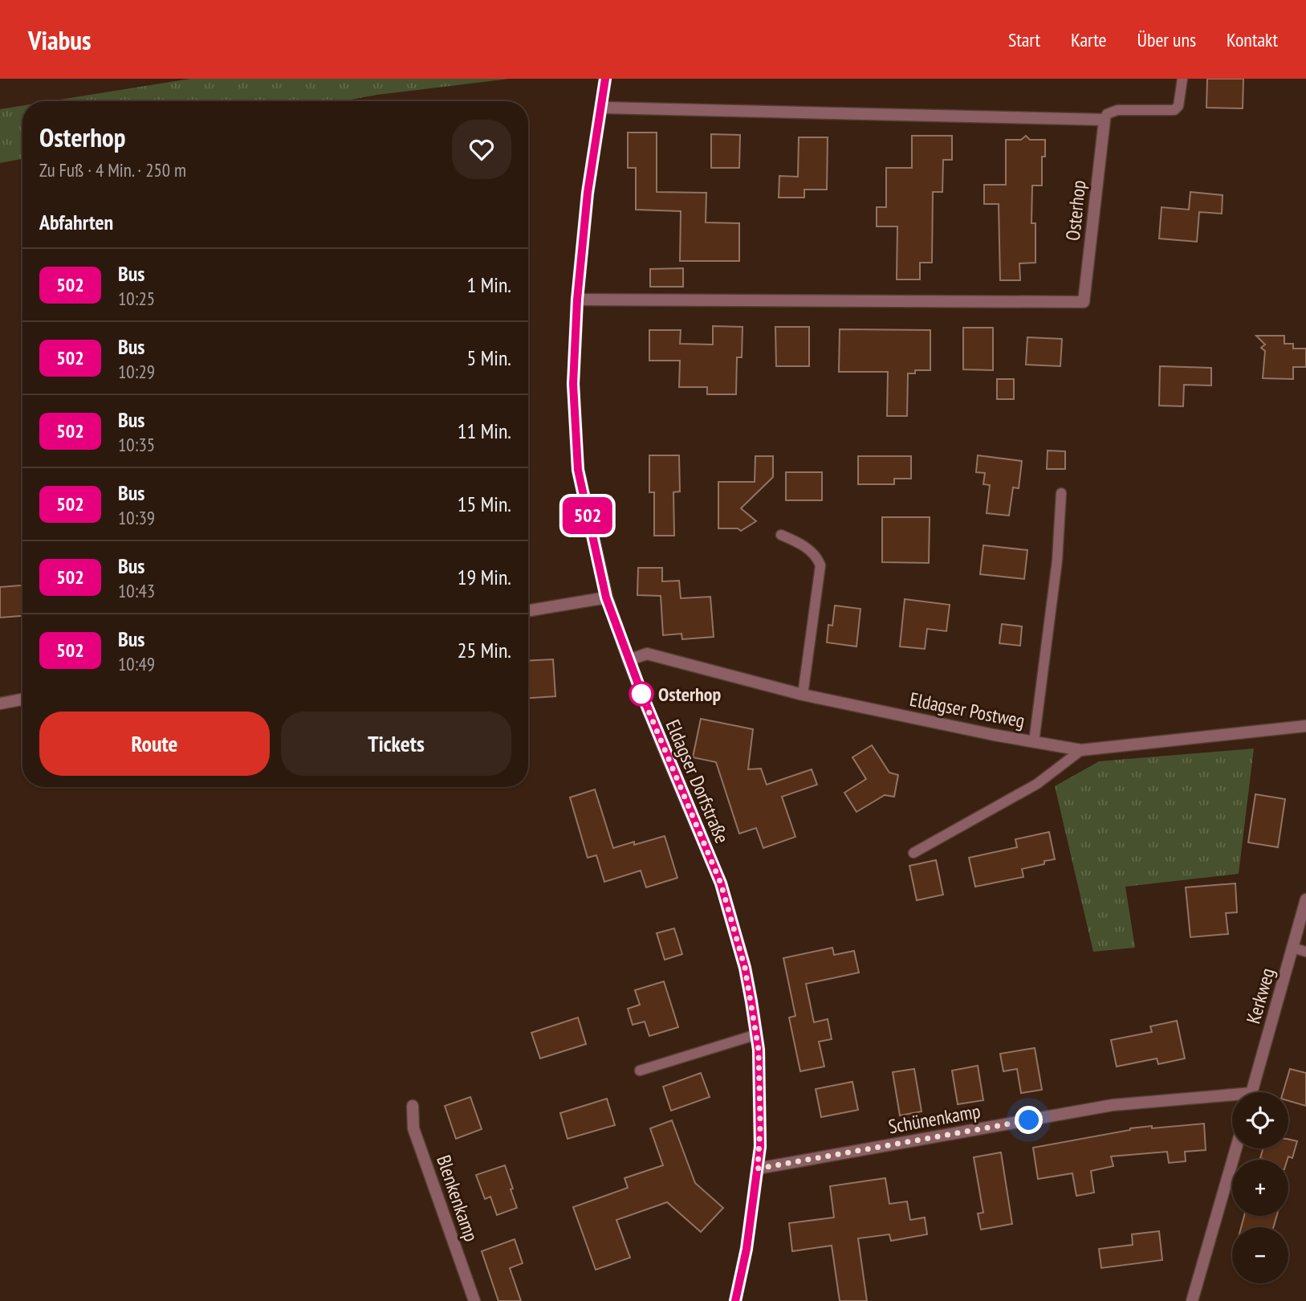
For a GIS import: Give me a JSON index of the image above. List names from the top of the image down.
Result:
{
  "streets": {
    "street": [
      "Osterhop",
      "Eldagser Postweg",
      "Eldagser Dorfstraße",
      "Kerkweg",
      "Schünenkamp",
      "Blenkenkamp"
    ]
  },
  "crossings": [
    ["Osterhop", "Eldagser Dorfstraße"],
    ["Eldagser Postweg", "Eldagser Dorfstraße"],
    ["Eldagser Dorfstraße", "Schünenkamp"]
  ],
  "places": ["Osterhop"],
  "lines": ["bus line 502"],
  "page": {
    "header": "Viabus",
    "nav": [
      "Start",
      "Karte",
      "Über uns",
      "Kontakt"
    ],
    "on_map": "502",
    "heading": [
      ["Osterhop", "Zu Fuß · 4 Min. · 250 m"],
      "Abfahrten"
    ],
    "list": [
      {
        "mark": "502",
        "name": "Bus",
        "note": "10:25",
        "value": "1 Min."
      },
      {
        "mark": "502",
        "name": "Bus",
        "note": "10:29",
        "value": "5 Min."
      },
      {
        "mark": "502",
        "name": "Bus",
        "note": "10:35",
        "value": "11 Min."
      },
      {
        "mark": "502",
        "name": "Bus",
        "note": "10:39",
        "value": "15 Min."
      },
      {
        "mark": "502",
        "name": "Bus",
        "note": "10:43",
        "value": "19 Min."
      },
      {
        "mark": "502",
        "name": "Bus",
        "note": "10:49",
        "value": "25 Min."
      }
    ],
    "buttons": ["Route", "Tickets"],
    "map_buttons": ["+", "−"]
  }
}
